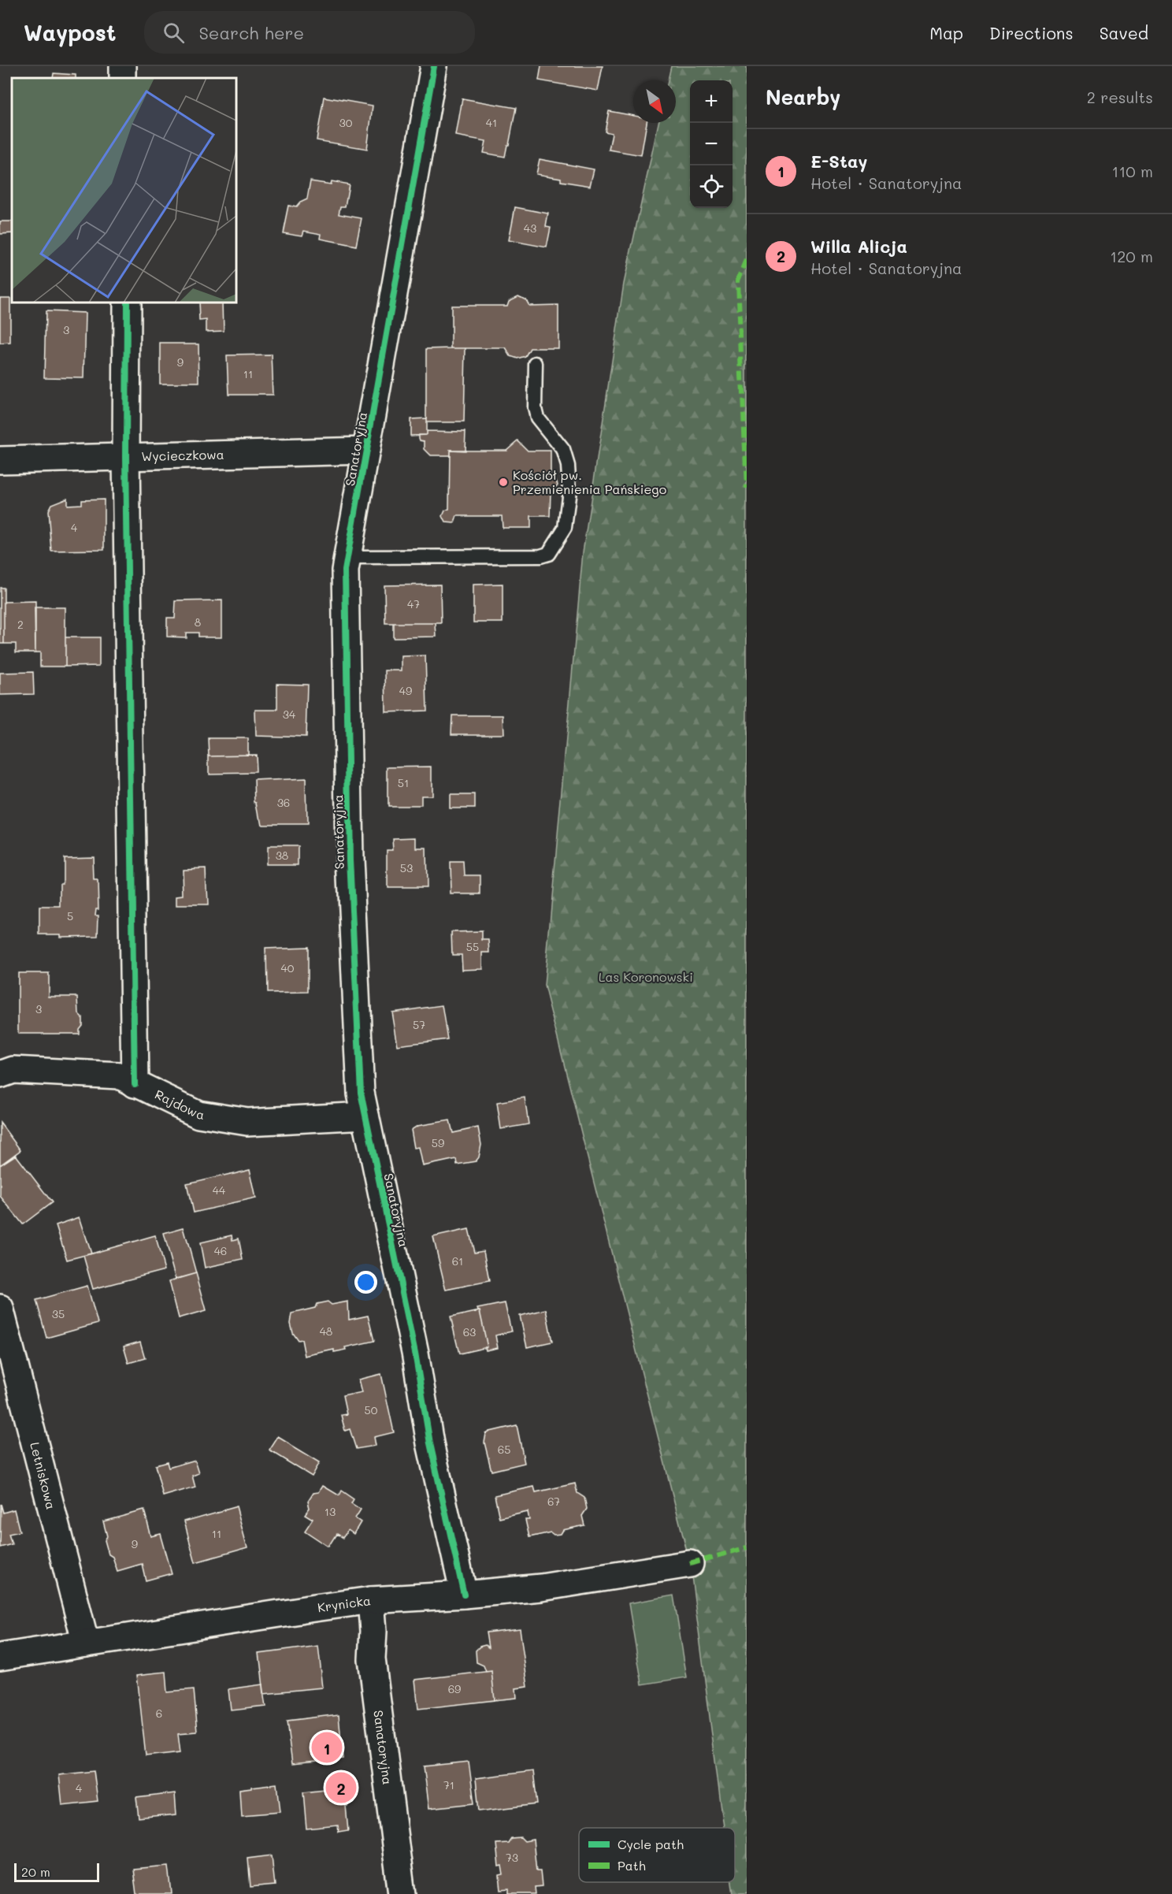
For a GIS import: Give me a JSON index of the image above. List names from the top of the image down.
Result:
{
  "streets": {
    "street": [
      "Sanatoryjna",
      "Wycieczkowa",
      "Rajdowa",
      "Letniskowa",
      "Krynicka"
    ]
  },
  "crossings": [
    ["Sanatoryjna", "Wycieczkowa"],
    ["Sanatoryjna", "Rajdowa"],
    ["Sanatoryjna", "Krynicka"],
    ["Letniskowa", "Krynicka"]
  ],
  "parks": ["Las Koronowski"],
  "places": ["Kościół pw. Przemienienia Pańskiego"],
  "house_numbers": [
    "30",
    "41",
    "43",
    "3",
    "9",
    "11",
    "4",
    "47",
    "8",
    "2",
    "49",
    "34",
    "51",
    "36",
    "38",
    "53",
    "5",
    "55",
    "40",
    "3",
    "57",
    "59",
    "44",
    "46",
    "61",
    "35",
    "48",
    "63",
    "50",
    "65",
    "67",
    "13",
    "11",
    "9",
    "69",
    "6",
    "71",
    "4",
    "73"
  ],
  "legend": ["Cycle path", "Path"],
  "scale_bar": "20 m",
  "north": "bottom right",
  "page": {
    "header": "Waypost",
    "search": "Search here",
    "nav": ["Map", "Directions", "Saved"],
    "heading": ["Nearby", "2 results"],
    "map_buttons": ["+", "−"],
    "list": [
      {
        "mark": "1",
        "name": "E-Stay",
        "note": "Hotel · Sanatoryjna",
        "value": "110 m"
      },
      {
        "mark": "2",
        "name": "Willa Alicja",
        "note": "Hotel · Sanatoryjna",
        "value": "120 m"
      }
    ],
    "pins": ["1", "2"],
    "scale": "20 m"
  }
}
